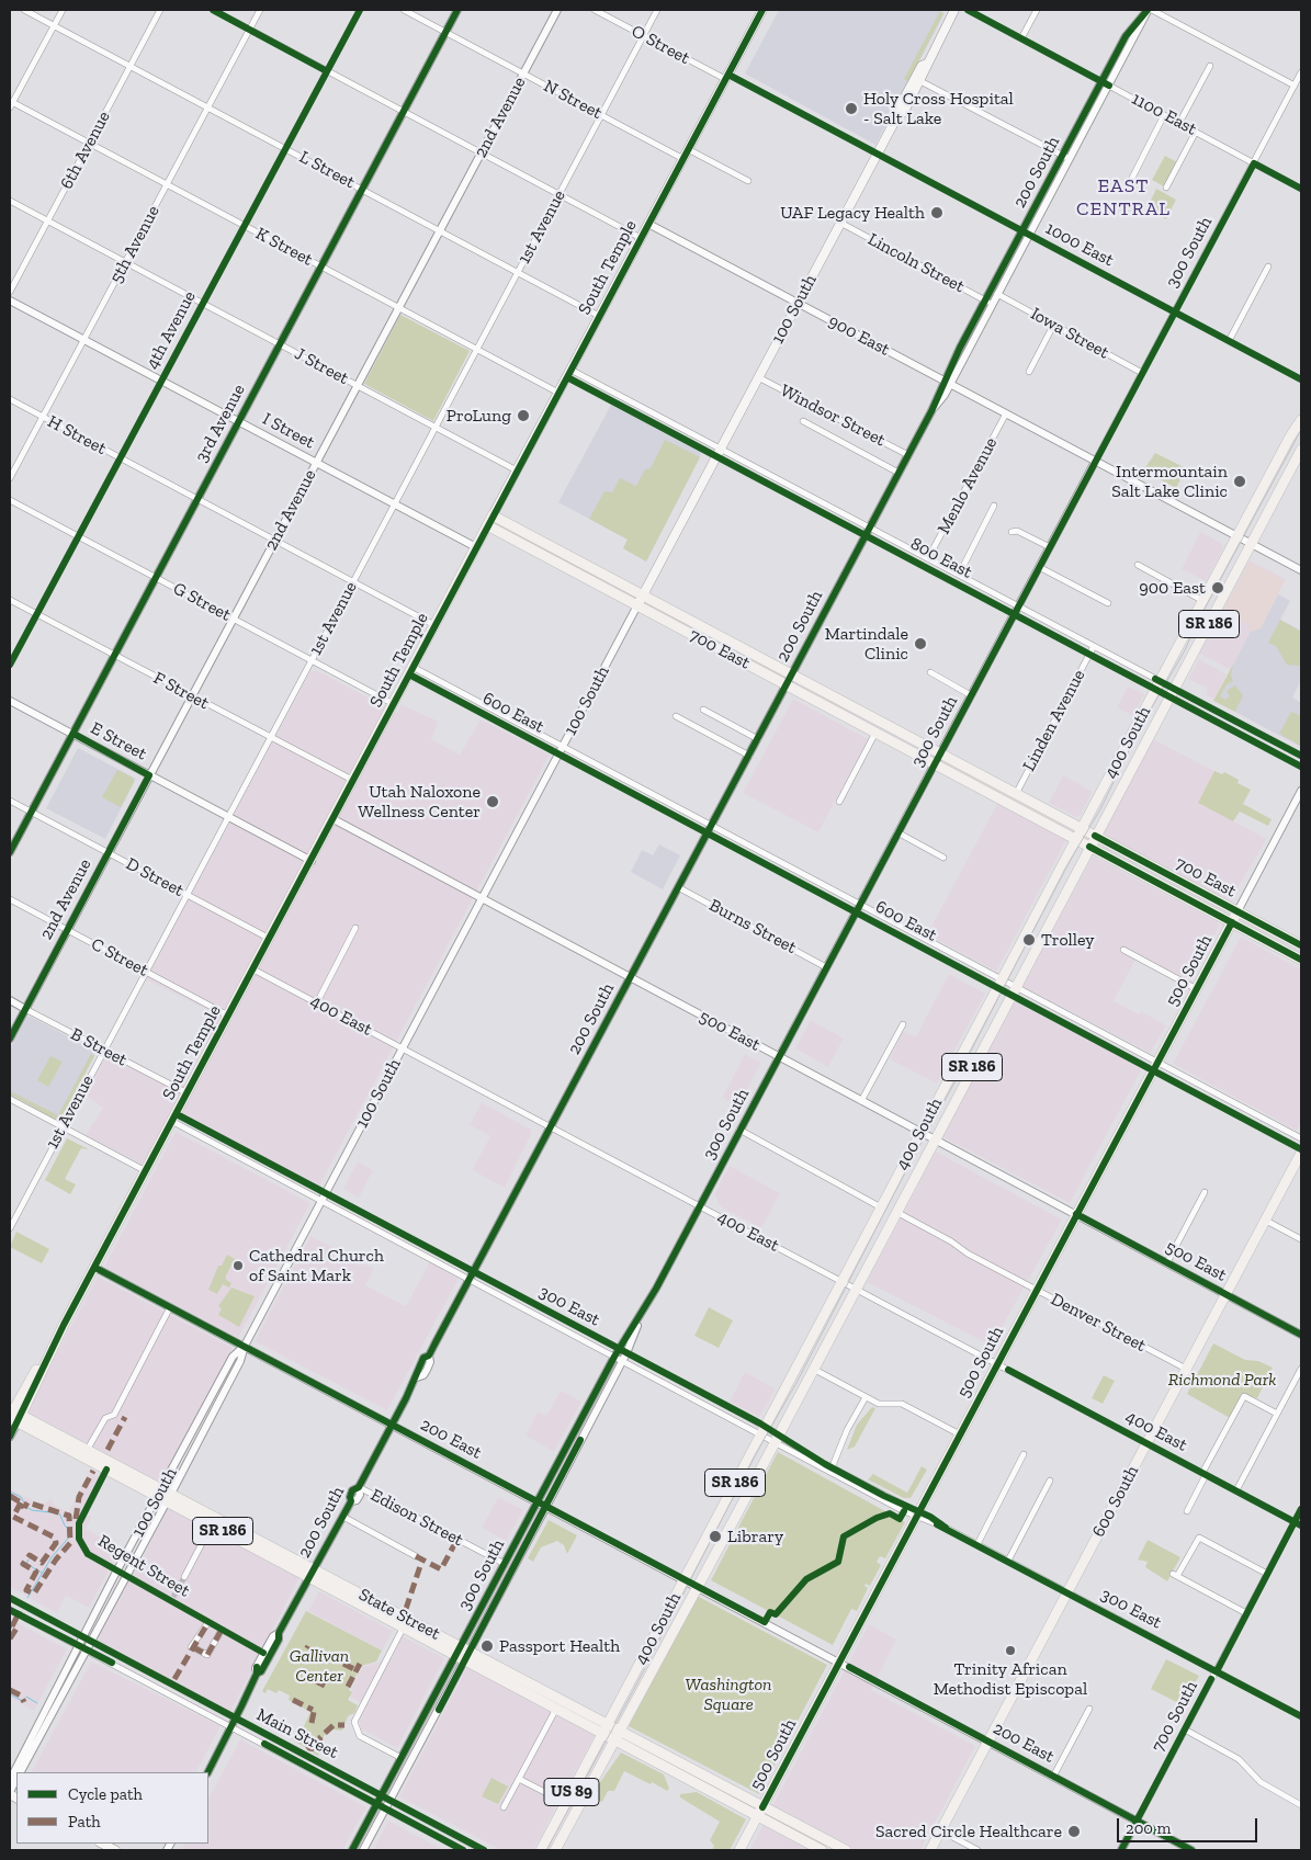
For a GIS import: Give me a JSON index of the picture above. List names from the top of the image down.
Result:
{
  "streets": {
    "main road": [
      "South Temple",
      "100 South",
      "SR 186",
      "700 East",
      "400 South",
      "500 South",
      "600 South",
      "State Street",
      "US 89"
    ],
    "street": [
      "O Street",
      "N Street",
      "1100 East",
      "2nd Avenue",
      "6th Avenue",
      "L Street",
      "200 South",
      "1st Avenue",
      "5th Avenue",
      "1000 East",
      "K Street",
      "300 South",
      "Lincoln Street",
      "4th Avenue",
      "Iowa Street",
      "900 East",
      "J Street",
      "Windsor Street",
      "3rd Avenue",
      "I Street",
      "H Street",
      "Menlo Avenue",
      "800 East",
      "G Street",
      "F Street",
      "600 East",
      "Linden Avenue",
      "E Street",
      "D Street",
      "Burns Street",
      "C Street",
      "400 East",
      "500 East",
      "B Street",
      "300 East",
      "Denver Street",
      "200 East",
      "Edison Street",
      "Regent Street",
      "700 South",
      "Main Street"
    ]
  },
  "crossings": [
    ["O Street", "1st Avenue"],
    ["O Street", "1000 East"],
    ["O Street", "South Temple"],
    ["N Street", "2nd Avenue"],
    ["N Street", "1st Avenue"],
    ["N Street", "South Temple"],
    ["N Street", "3rd Avenue"],
    ["1100 East", "200 South"],
    ["1100 East", "300 South"],
    ["2nd Avenue", "L Street"],
    ["2nd Avenue", "K Street"],
    ["2nd Avenue", "J Street"],
    ["2nd Avenue", "I Street"],
    ["2nd Avenue", "H Street"],
    ["2nd Avenue", "G Street"],
    ["2nd Avenue", "F Street"],
    ["2nd Avenue", "E Street"],
    ["2nd Avenue", "D Street"],
    ["2nd Avenue", "C Street"],
    ["2nd Avenue", "B Street"],
    ["6th Avenue", "L Street"],
    ["6th Avenue", "K Street"],
    ["6th Avenue", "J Street"],
    ["L Street", "1st Avenue"],
    ["L Street", "5th Avenue"],
    ["L Street", "South Temple"],
    ["L Street", "4th Avenue"],
    ["L Street", "3rd Avenue"],
    ["200 South", "1000 East"],
    ["200 South", "Lincoln Street"],
    ["200 South", "Iowa Street"],
    ["200 South", "900 East"],
    ["200 South", "Windsor Street"],
    ["200 South", "800 East"],
    ["200 South", "700 East"],
    ["200 South", "600 East"],
    ["200 South", "Burns Street"],
    ["200 South", "400 East"],
    ["200 South", "500 East"],
    ["200 South", "300 East"],
    ["200 South", "200 East"],
    ["200 South", "Edison Street"],
    ["200 South", "Regent Street"],
    ["200 South", "State Street"],
    ["200 South", "Main Street"],
    ["1st Avenue", "K Street"],
    ["1st Avenue", "J Street"],
    ["1st Avenue", "I Street"],
    ["1st Avenue", "H Street"],
    ["1st Avenue", "G Street"],
    ["1st Avenue", "F Street"],
    ["1st Avenue", "E Street"],
    ["1st Avenue", "D Street"],
    ["1st Avenue", "C Street"],
    ["1st Avenue", "B Street"],
    ["5th Avenue", "K Street"],
    ["5th Avenue", "J Street"],
    ["5th Avenue", "I Street"],
    ["5th Avenue", "H Street"],
    ["1000 East", "300 South"],
    ["1000 East", "South Temple"],
    ["1000 East", "100 South"],
    ["K Street", "South Temple"],
    ["K Street", "4th Avenue"],
    ["K Street", "3rd Avenue"],
    ["300 South", "Iowa Street"],
    ["300 South", "900 East"],
    ["300 South", "800 East"],
    ["300 South", "700 East"],
    ["300 South", "600 East"],
    ["300 South", "Burns Street"],
    ["300 South", "400 East"],
    ["300 South", "500 East"],
    ["300 South", "300 East"],
    ["300 South", "200 East"],
    ["300 South", "Edison Street"],
    ["300 South", "State Street"],
    ["300 South", "Main Street"],
    ["Lincoln Street", "100 South"],
    ["South Temple", "900 East"],
    ["South Temple", "J Street"],
    ["South Temple", "I Street"],
    ["South Temple", "H Street"],
    ["South Temple", "800 East"],
    ["South Temple", "G Street"],
    ["South Temple", "700 East"],
    ["South Temple", "F Street"],
    ["South Temple", "600 East"],
    ["South Temple", "E Street"],
    ["South Temple", "D Street"],
    ["South Temple", "C Street"],
    ["South Temple", "400 East"],
    ["South Temple", "500 East"],
    ["South Temple", "B Street"],
    ["South Temple", "300 East"],
    ["South Temple", "200 East"],
    ["South Temple", "State Street"],
    ["100 South", "900 East"],
    ["100 South", "Windsor Street"],
    ["100 South", "800 East"],
    ["100 South", "700 East"],
    ["100 South", "600 East"],
    ["100 South", "400 East"],
    ["100 South", "500 East"],
    ["100 South", "300 East"],
    ["100 South", "200 East"],
    ["100 South", "Regent Street"],
    ["100 South", "State Street"],
    ["100 South", "Main Street"],
    ["4th Avenue", "J Street"],
    ["4th Avenue", "I Street"],
    ["4th Avenue", "H Street"],
    ["4th Avenue", "G Street"],
    ["4th Avenue", "F Street"],
    ["900 East", "Menlo Avenue"],
    ["900 East", "400 South"],
    ["J Street", "3rd Avenue"],
    ["3rd Avenue", "I Street"],
    ["3rd Avenue", "H Street"],
    ["3rd Avenue", "G Street"],
    ["3rd Avenue", "F Street"],
    ["3rd Avenue", "E Street"],
    ["3rd Avenue", "D Street"],
    ["Menlo Avenue", "800 East"],
    ["800 East", "Linden Avenue"],
    ["800 East", "400 South"],
    ["700 East", "Linden Avenue"],
    ["700 East", "400 South"],
    ["700 East", "500 South"],
    ["600 East", "400 South"],
    ["600 East", "500 South"],
    ["400 South", "400 East"],
    ["400 South", "500 East"],
    ["400 South", "300 East"],
    ["400 South", "Denver Street"],
    ["400 South", "200 East"],
    ["400 South", "State Street"],
    ["500 South", "400 East"],
    ["500 South", "500 East"],
    ["500 South", "300 East"],
    ["500 South", "Denver Street"],
    ["500 South", "200 East"],
    ["500 South", "State Street"],
    ["400 East", "600 South"],
    ["400 East", "700 South"],
    ["500 East", "600 South"],
    ["300 East", "600 South"],
    ["300 East", "700 South"],
    ["Denver Street", "600 South"],
    ["200 East", "600 South"],
    ["200 East", "700 South"],
    ["Regent Street", "State Street"]
  ],
  "districts": ["EAST CENTRAL"],
  "parks": ["Richmond Park", "Gallivan Center", "Washington Square"],
  "places": [
    "Holy Cross Hospital - Salt Lake",
    "UAF Legacy Health",
    "ProLung",
    "Intermountain Salt Lake Clinic",
    "900 East",
    "Martindale Clinic",
    "Utah Naloxone Wellness Center",
    "Trolley",
    "Cathedral Church of Saint Mark",
    "Library",
    "Passport Health",
    "Trinity African Methodist Episcopal",
    "Sacred Circle Healthcare"
  ],
  "legend": ["Cycle path", "Path"],
  "scale_bar": "200 m"
}
